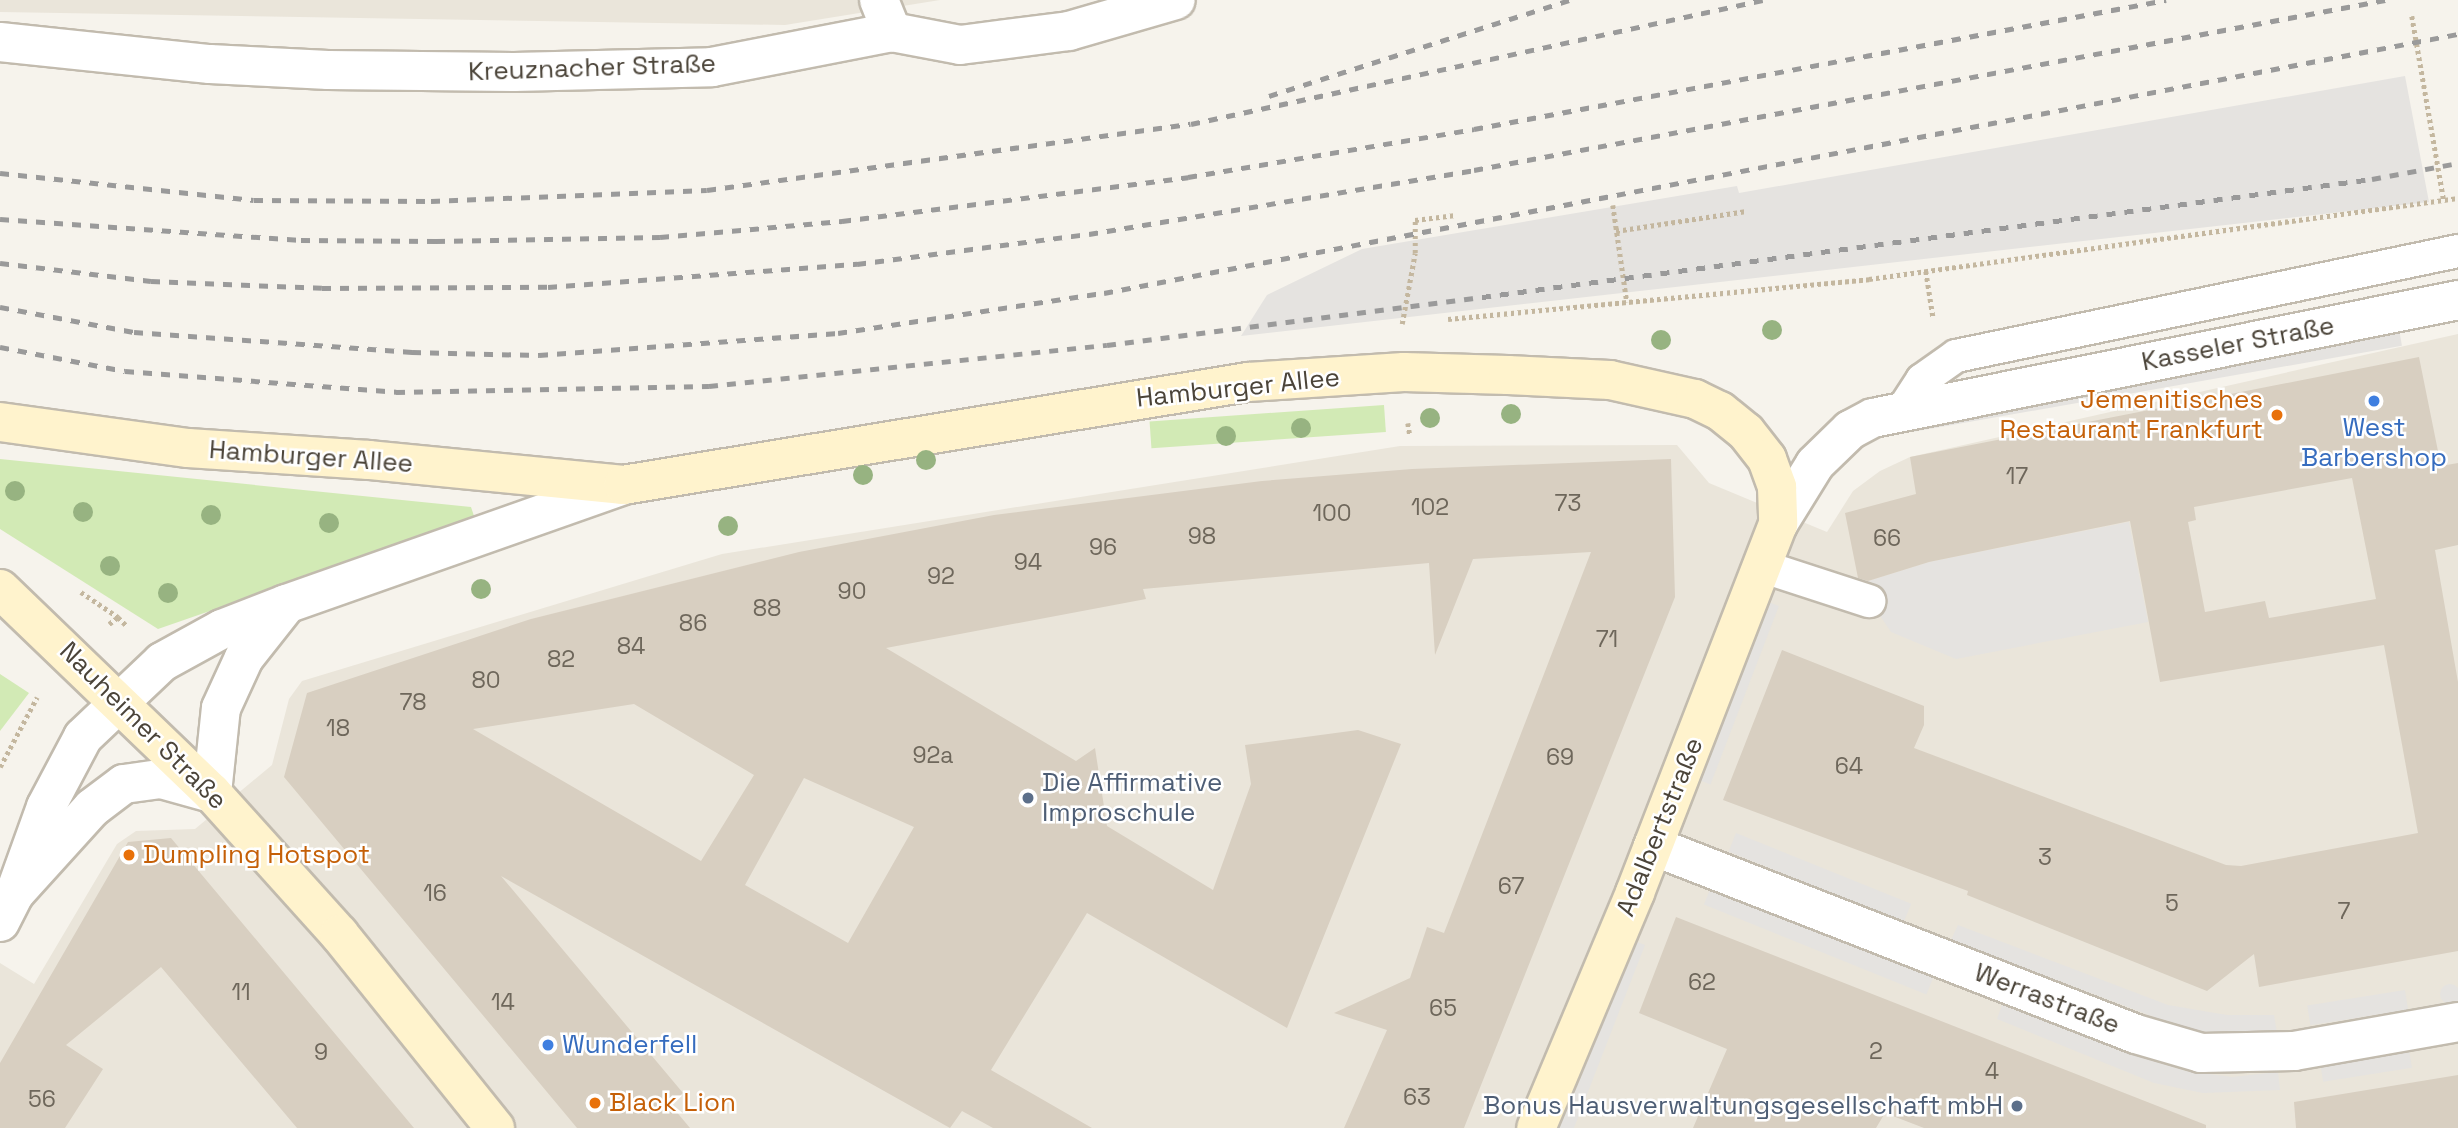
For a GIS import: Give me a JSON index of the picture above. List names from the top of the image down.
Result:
{
  "streets": {
    "street": [
      "Kreuznacher Straße",
      "Kasseler Straße",
      "Hamburger Allee",
      "Nauheimer Straße",
      "Adalbertstraße",
      "Werrastraße"
    ]
  },
  "crossings": [
    ["Kasseler Straße", "Hamburger Allee"],
    ["Kasseler Straße", "Adalbertstraße"],
    ["Hamburger Allee", "Nauheimer Straße"],
    ["Hamburger Allee", "Adalbertstraße"],
    ["Adalbertstraße", "Werrastraße"]
  ],
  "places": [
    "West Barbershop",
    "Jemenitisches Restaurant Frankfurt",
    "Die Affirmative Improschule",
    "Dumpling Hotspot",
    "Wunderfell",
    "Black Lion",
    "Bonus Hausverwaltungsgesellschaft mbH"
  ],
  "house_numbers": [
    "17",
    "73",
    "102",
    "100",
    "98",
    "66",
    "96",
    "94",
    "92",
    "90",
    "88",
    "86",
    "71",
    "84",
    "82",
    "80",
    "78",
    "18",
    "92a",
    "69",
    "64",
    "3",
    "67",
    "16",
    "5",
    "7",
    "62",
    "11",
    "14",
    "65",
    "2",
    "9",
    "4",
    "63",
    "56"
  ]
}
